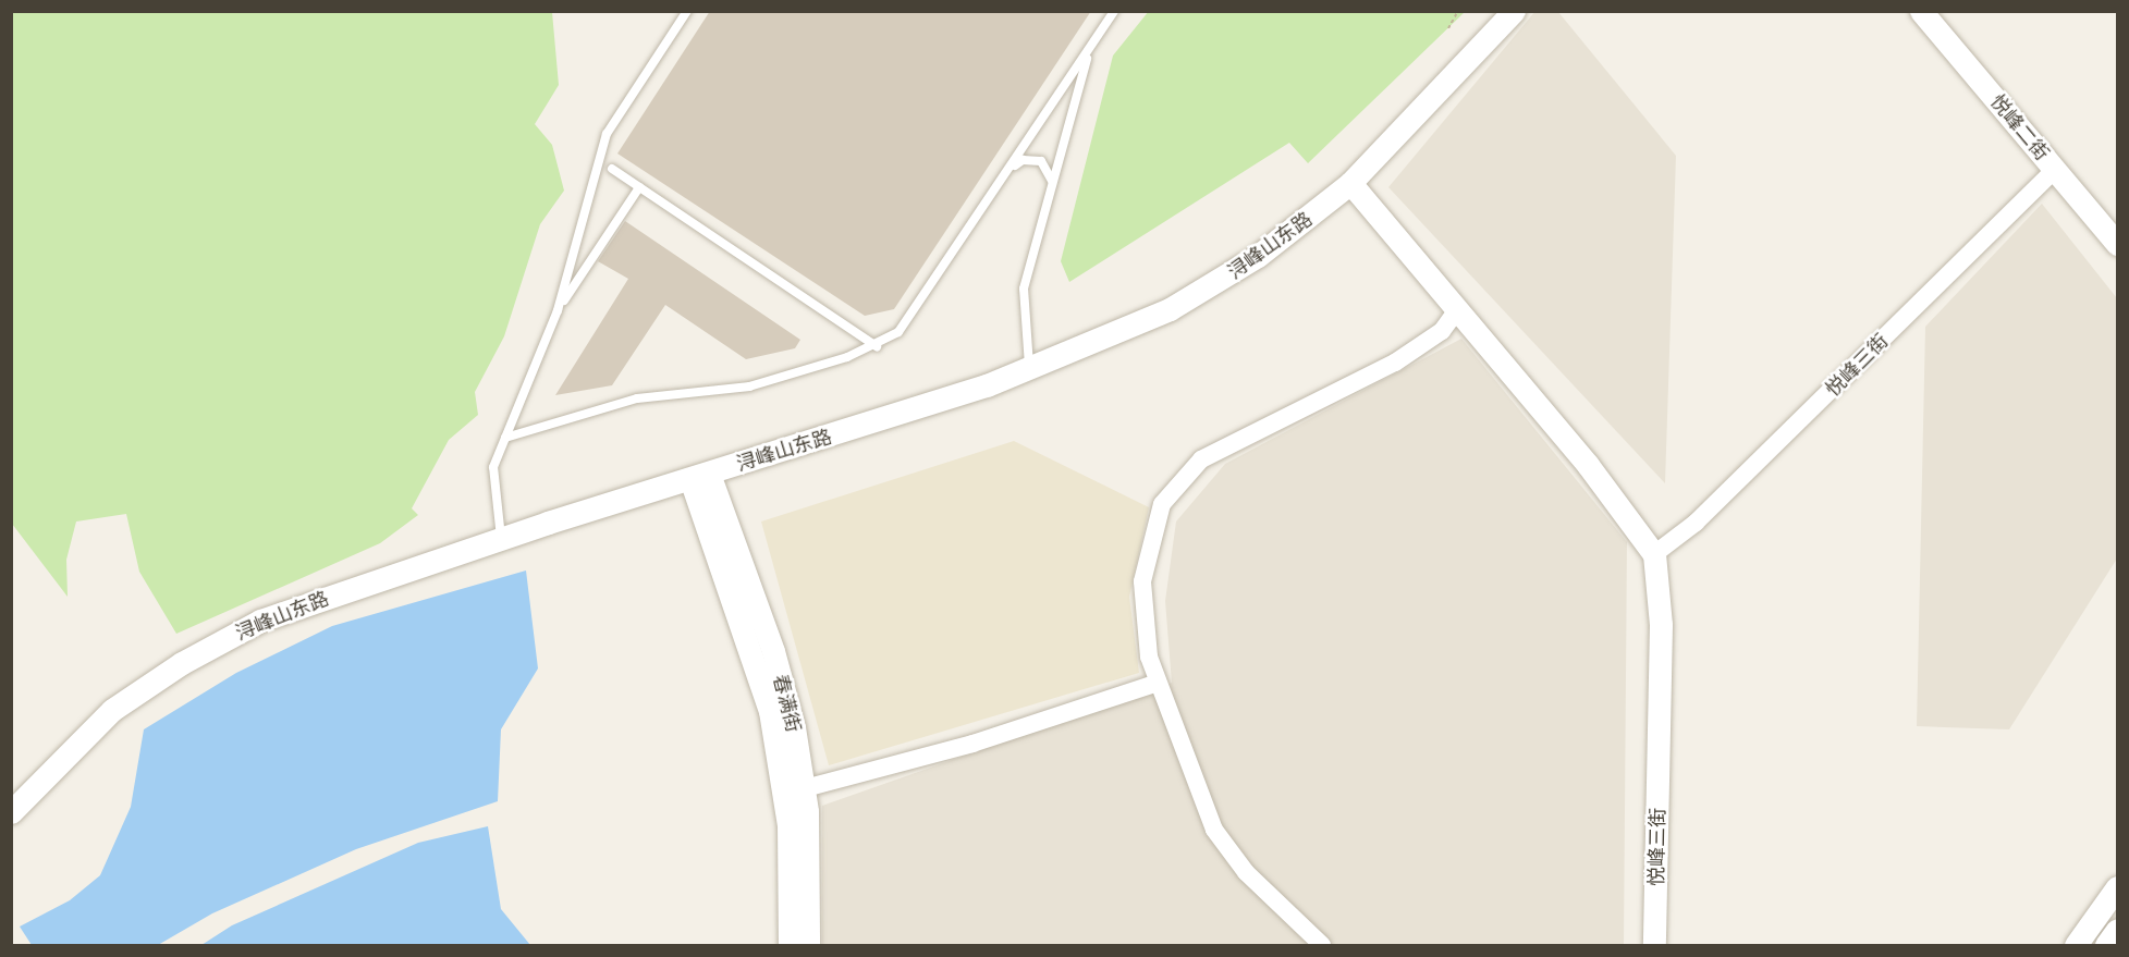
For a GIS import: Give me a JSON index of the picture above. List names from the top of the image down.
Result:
{
  "streets": {
    "street": [
      "悦峰二街",
      "浔峰山东路",
      "悦峰三街",
      "春满街"
    ]
  },
  "crossings": [
    ["悦峰二街", "悦峰三街"],
    ["浔峰山东路", "春满街"]
  ]
}
